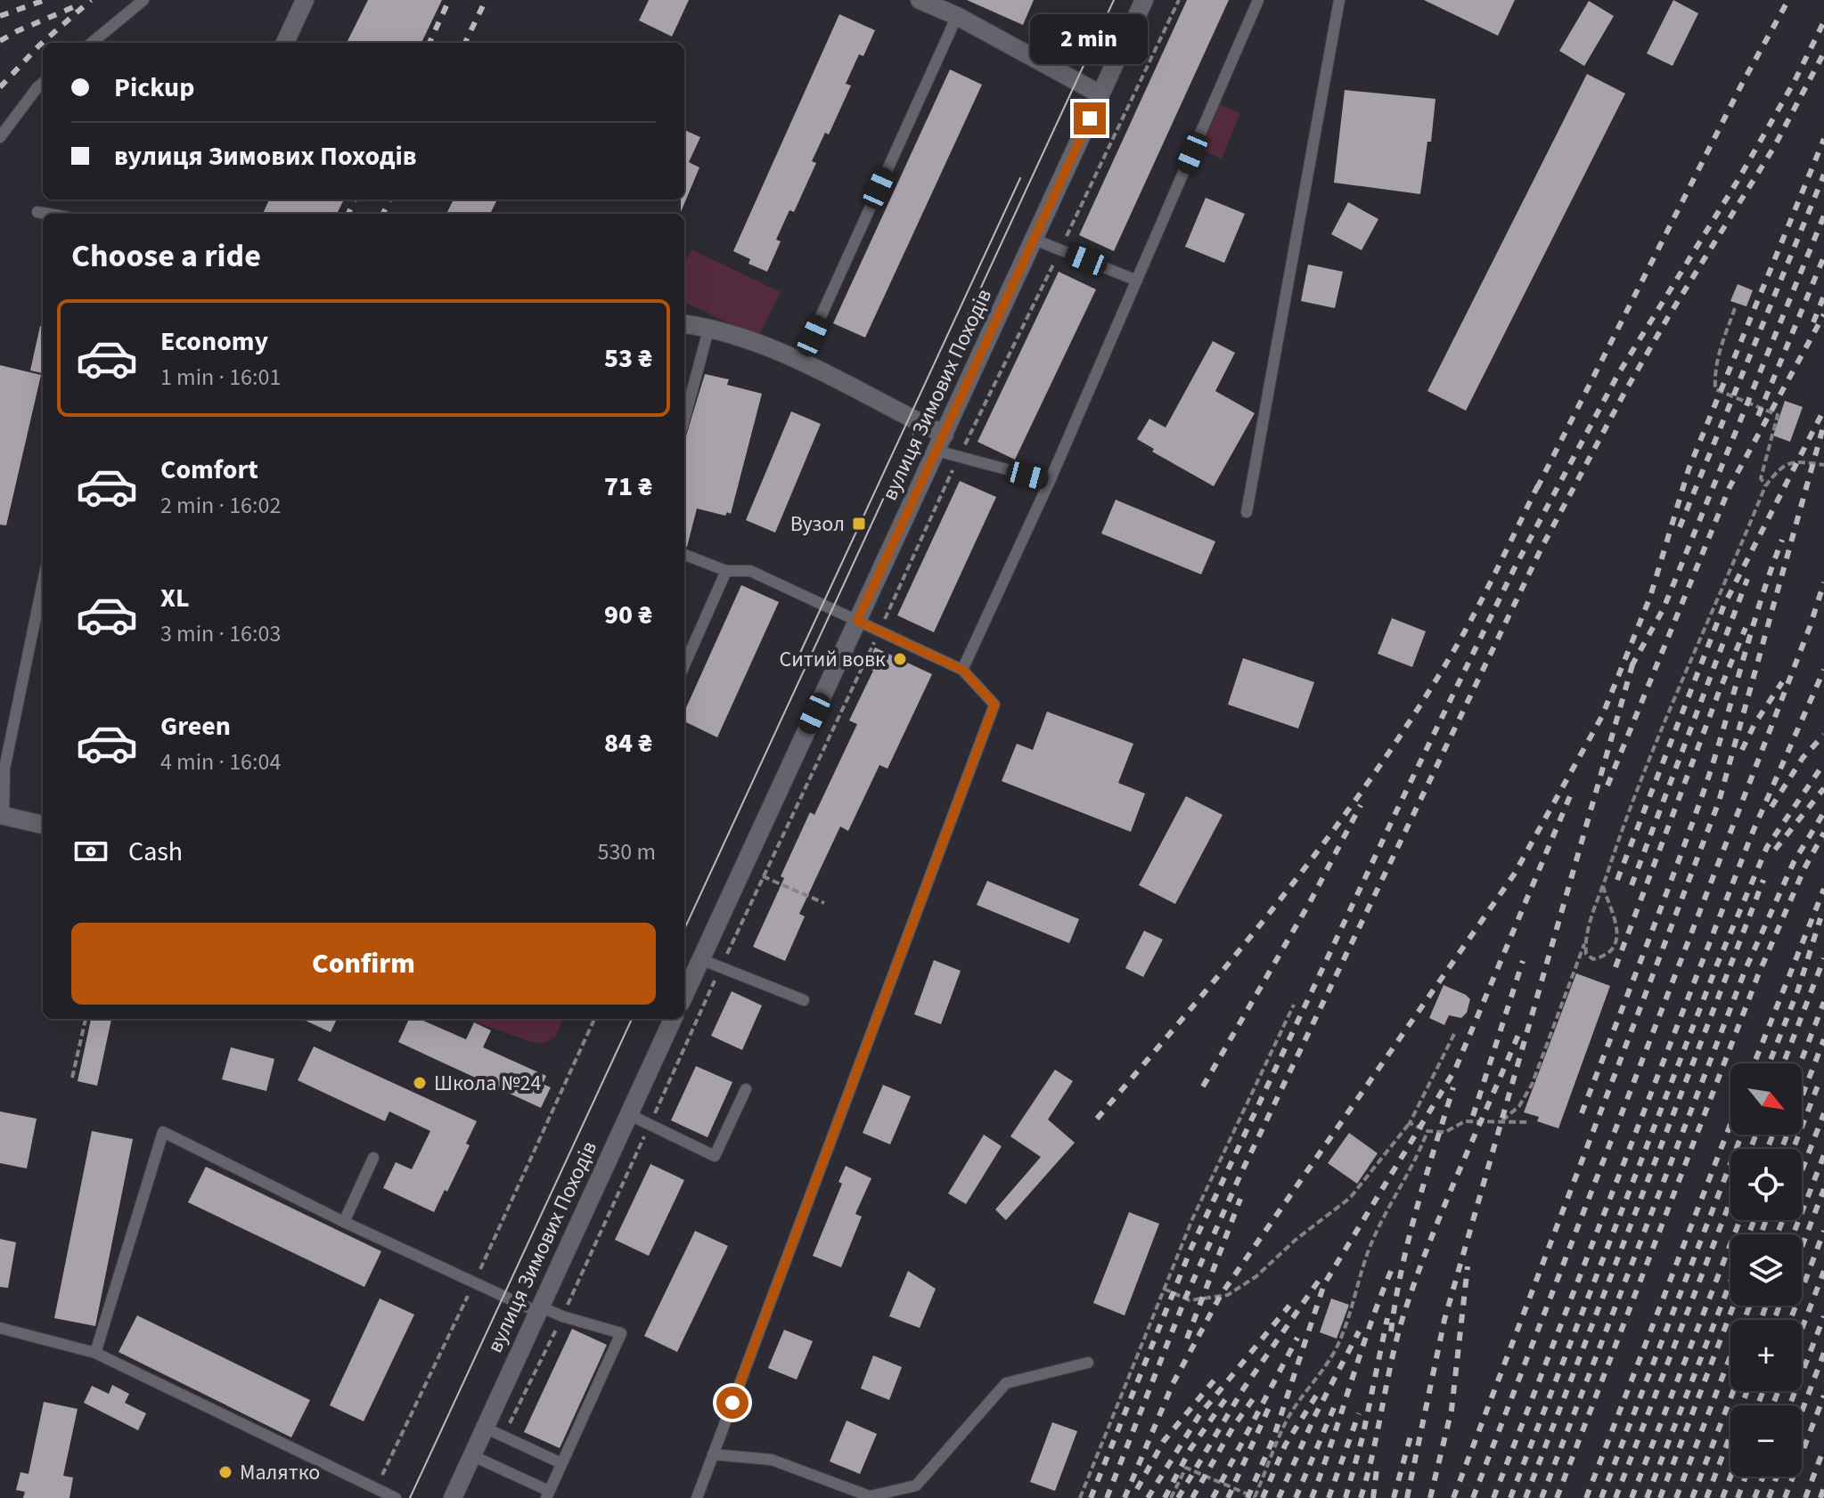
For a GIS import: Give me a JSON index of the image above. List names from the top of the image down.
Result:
{
  "streets": {
    "main road": ["вулиця Зимових Походів"]
  },
  "places": {
    "transit": ["Вузол"],
    "other": ["Ситий вовк", "Школа №24", "Малятко"]
  },
  "north": "bottom right",
  "page": {
    "bubble": "2 min",
    "banner": ["Pickup", "вулиця Зимових Походів"],
    "heading": "Choose a ride",
    "list": [
      {
        "name": "Economy",
        "note": "1 min · 16:01",
        "value": "53 ₴"
      },
      {
        "name": "Comfort",
        "note": "2 min · 16:02",
        "value": "71 ₴"
      },
      {
        "name": "XL",
        "note": "3 min · 16:03",
        "value": "90 ₴"
      },
      {
        "name": "Green",
        "note": "4 min · 16:04",
        "value": "84 ₴"
      }
    ],
    "pay": ["Cash", "530 m"],
    "buttons": "Confirm",
    "map_buttons": ["+", "−"]
  }
}
